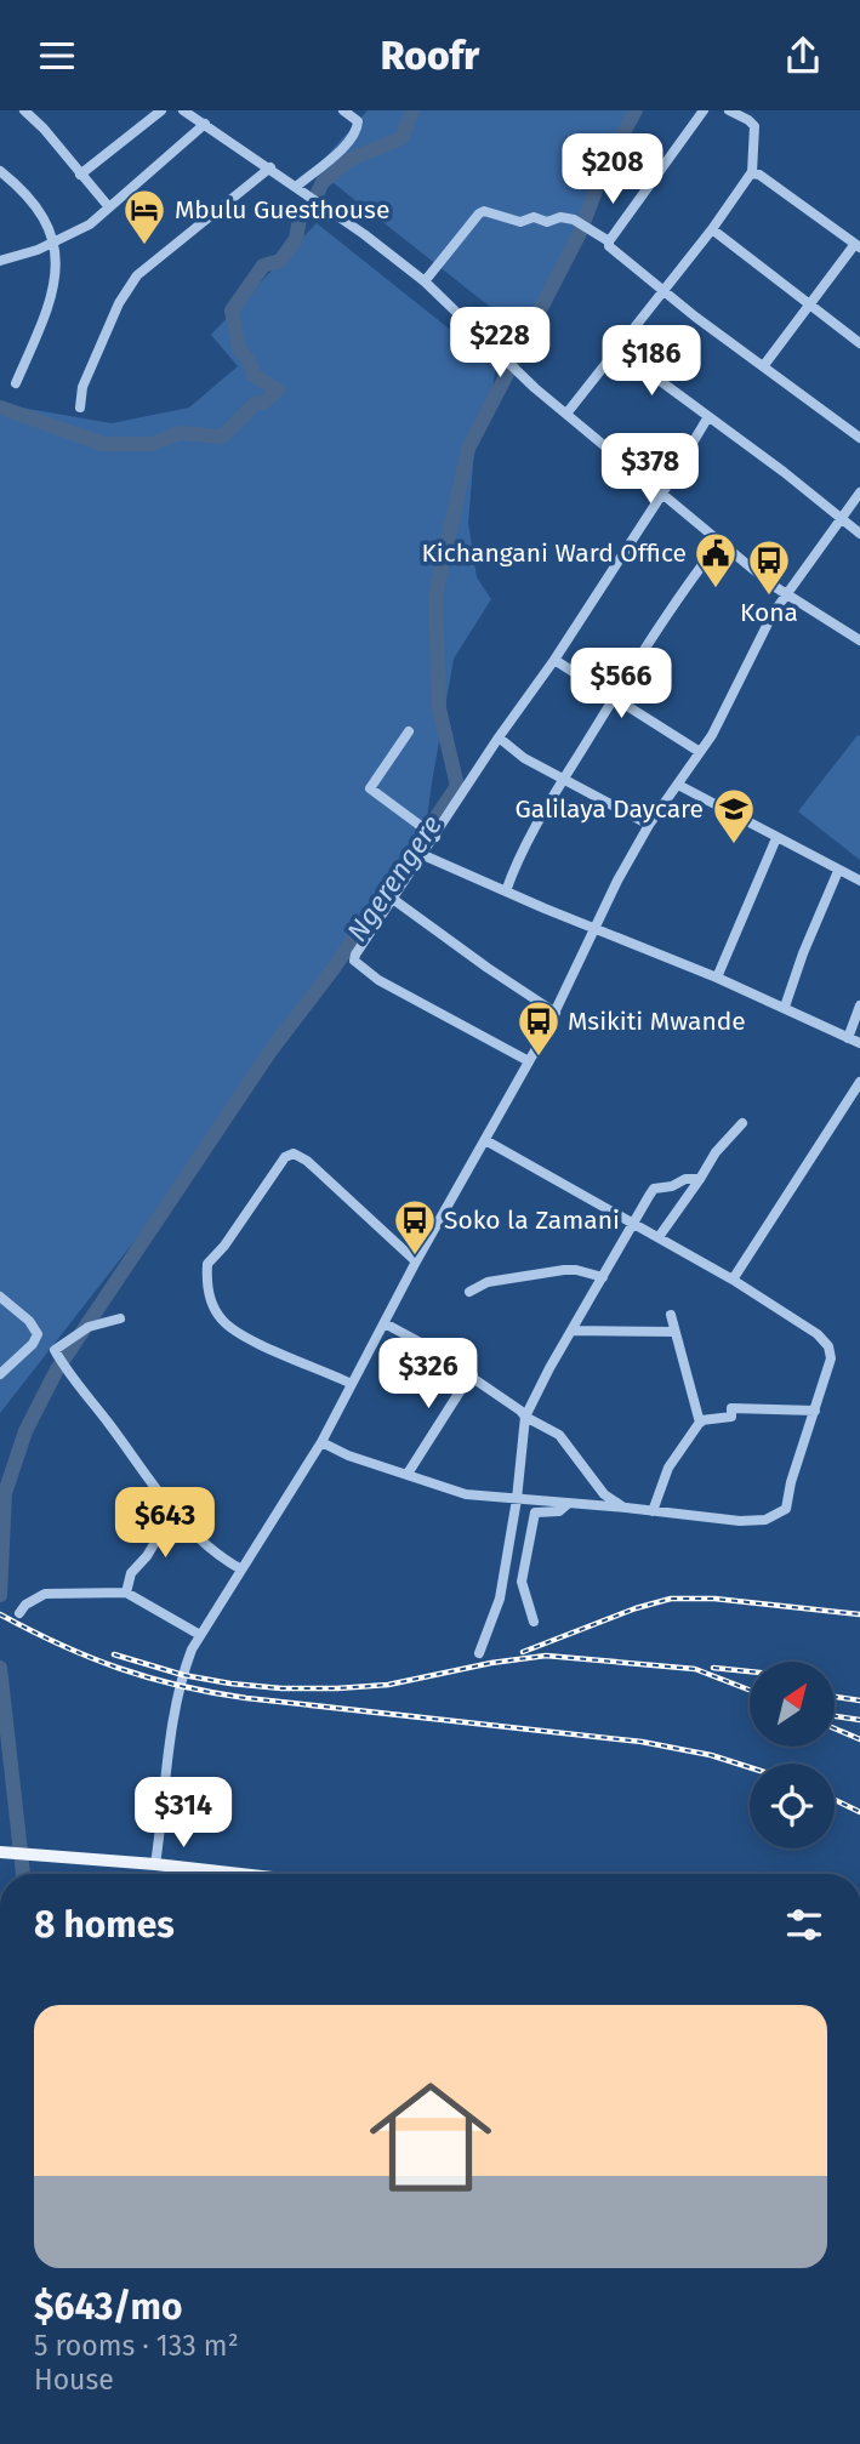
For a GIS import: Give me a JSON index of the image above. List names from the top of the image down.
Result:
{
  "water": ["Ngerengere"],
  "places": {
    "hotel": ["Mbulu Guesthouse"],
    "public building": ["Kichangani Ward Office"],
    "bus stop": ["Kona", "Msikiti Mwande", "Soko la Zamani"],
    "school or university": ["Galilaya Daycare"]
  },
  "north": "top right",
  "page": {
    "header": "Roofr",
    "price": [
      "$208",
      "$228",
      "$186",
      "$378",
      "$566",
      "$326",
      "$643",
      "$314"
    ],
    "heading": "8 homes",
    "list": [
      {
        "name": "$643/mo",
        "note": "5 rooms · 133 m² · House"
      }
    ]
  }
}
